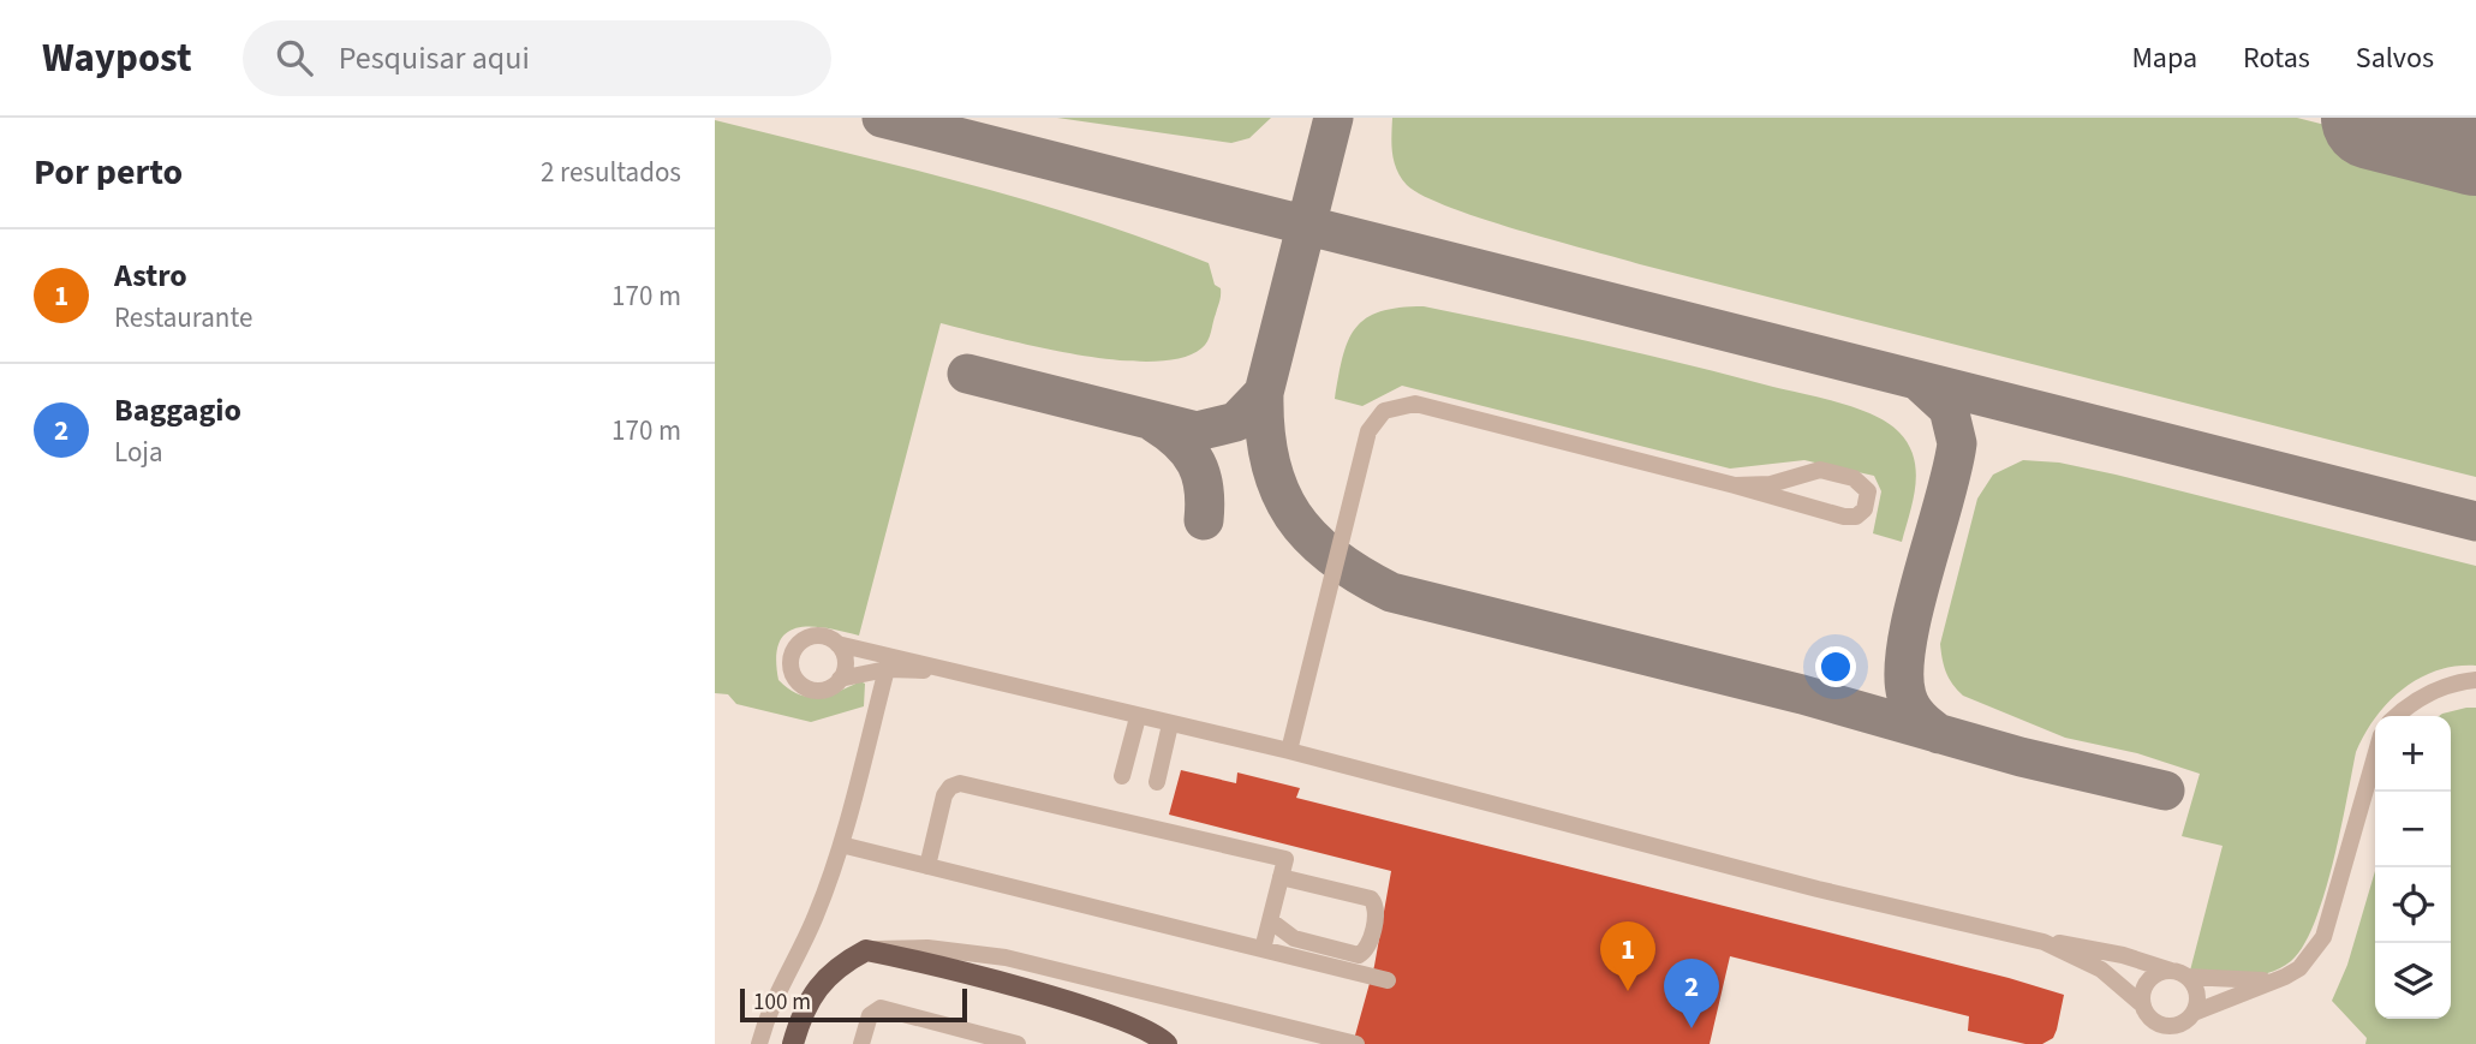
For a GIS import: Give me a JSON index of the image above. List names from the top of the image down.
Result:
{
  "scale_bar": "100 m",
  "page": {
    "header": "Waypost",
    "search": "Pesquisar aqui",
    "nav": ["Mapa", "Rotas", "Salvos"],
    "heading": ["Por perto", "2 resultados"],
    "list": [
      {
        "mark": "1",
        "name": "Astro",
        "note": "Restaurante",
        "value": "170 m"
      },
      {
        "mark": "2",
        "name": "Baggagio",
        "note": "Loja",
        "value": "170 m"
      }
    ],
    "map_buttons": ["+", "−"],
    "pins": ["1", "2"],
    "scale": "100 m"
  }
}
